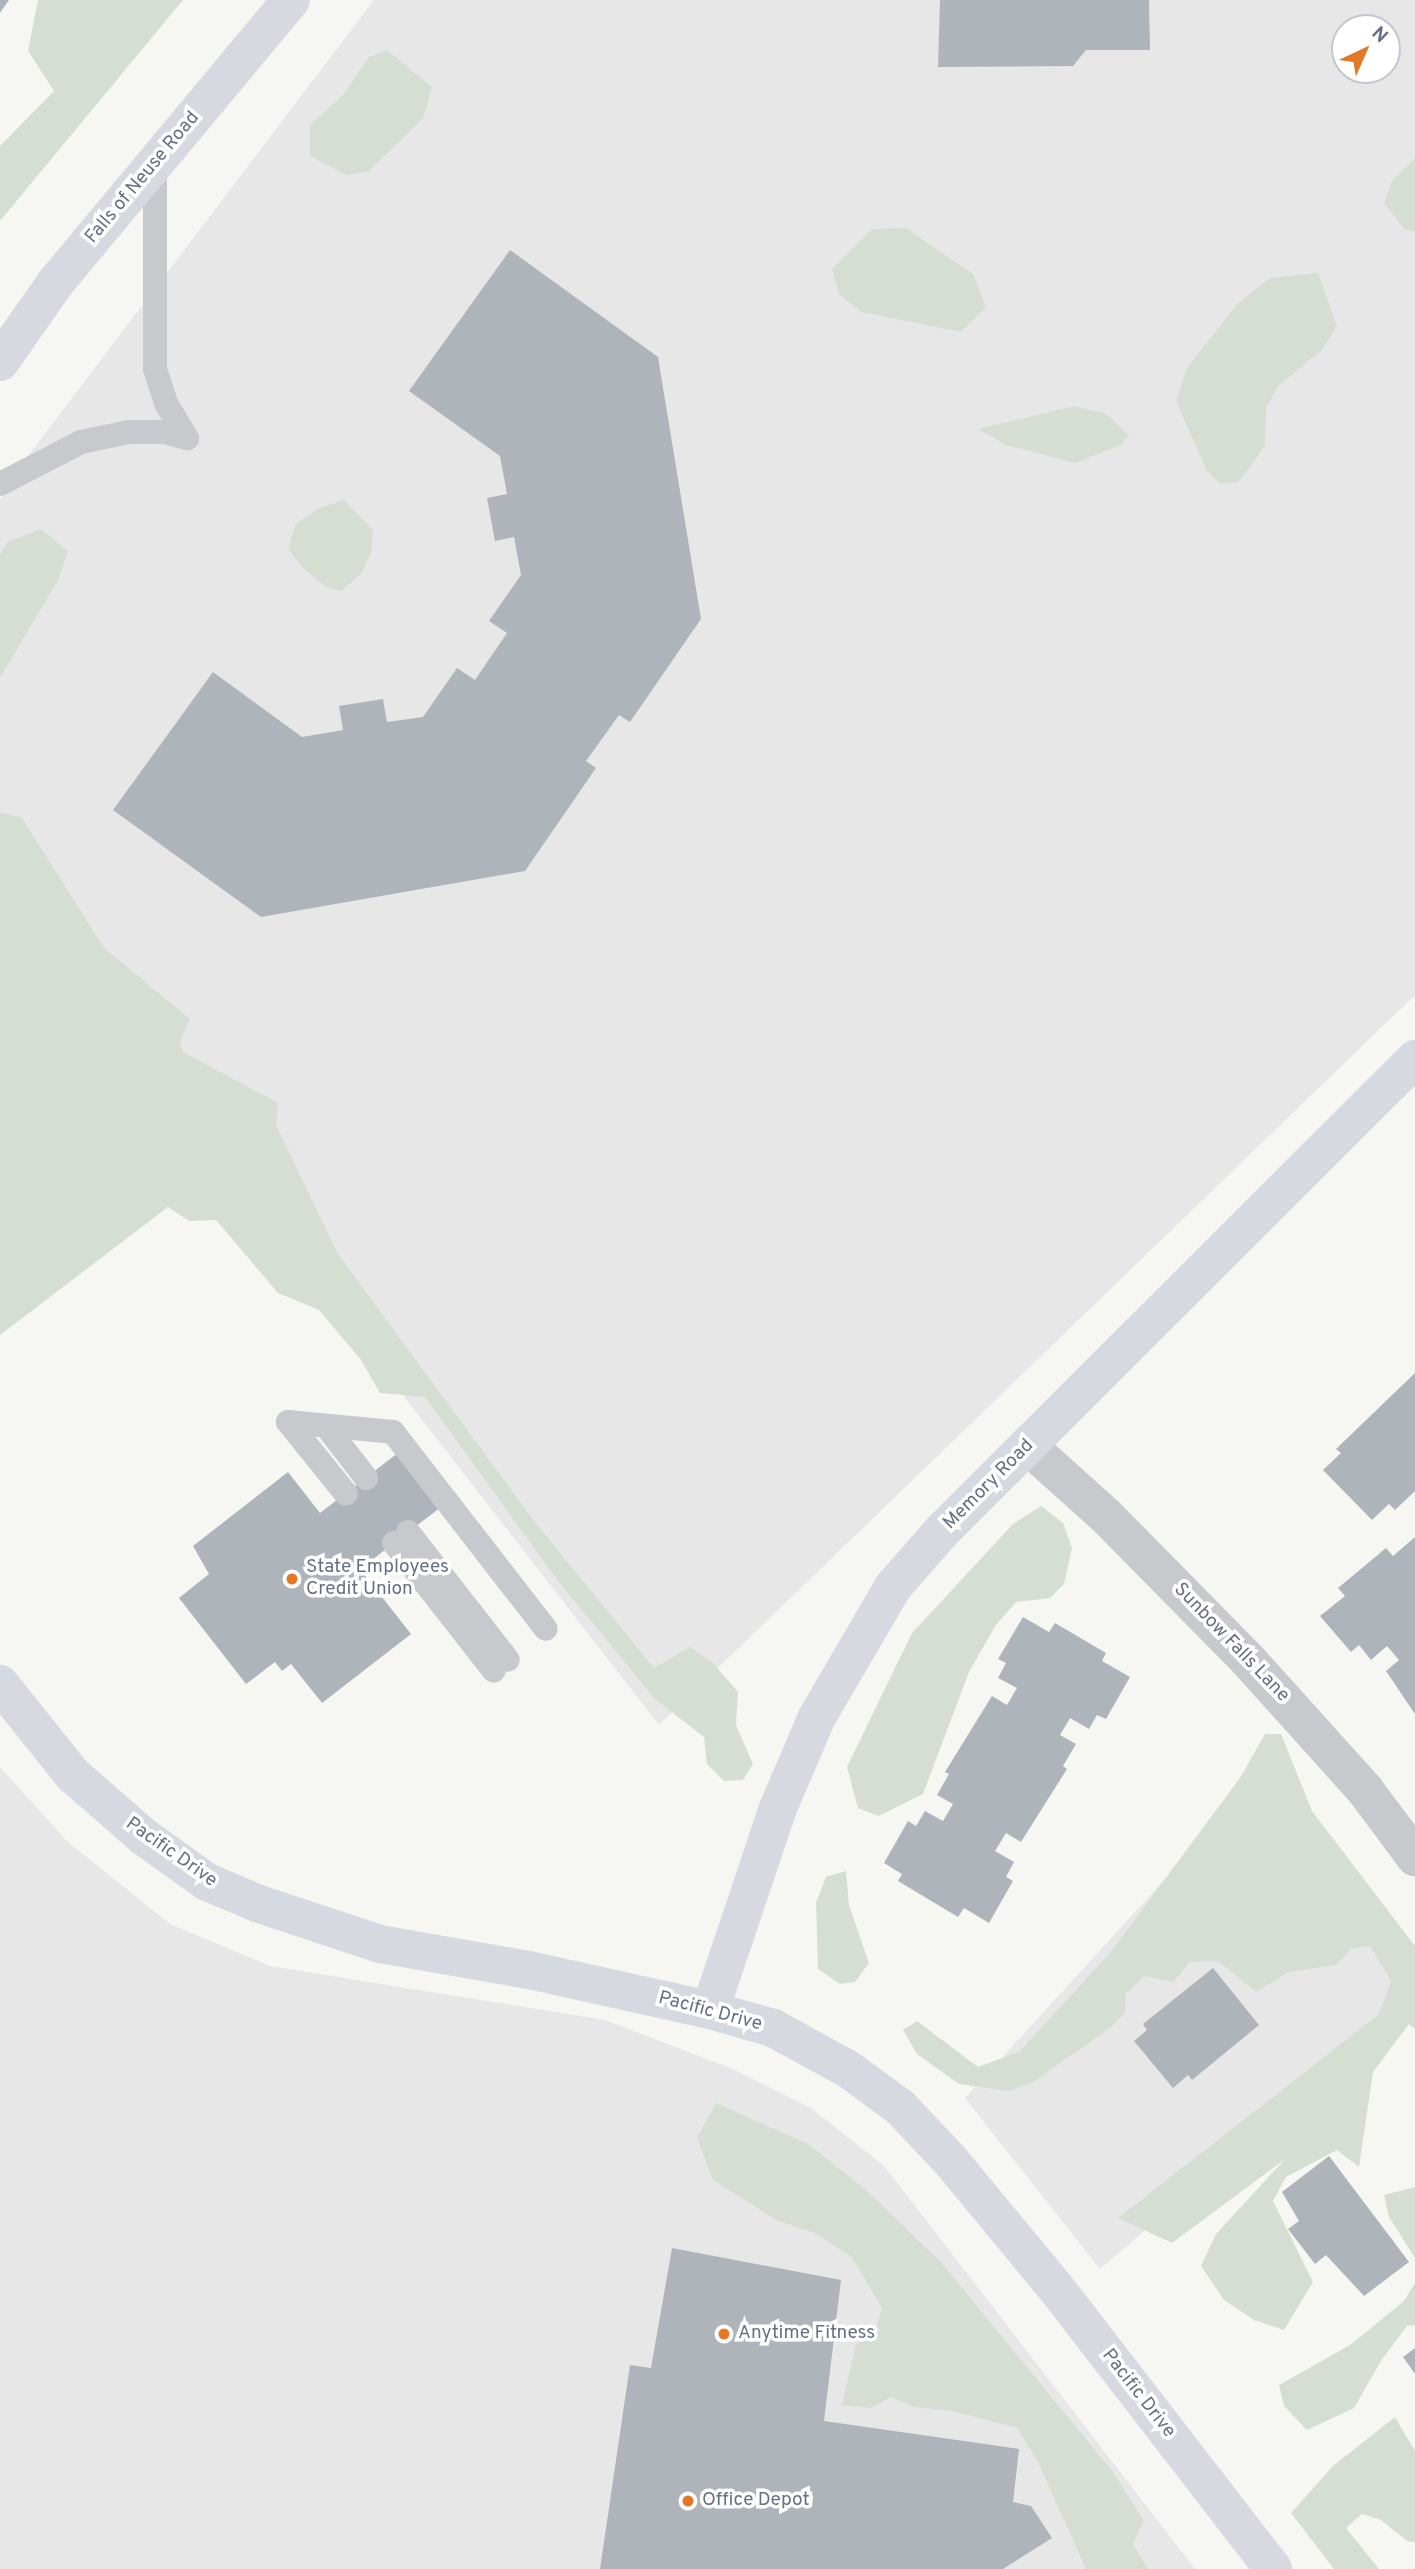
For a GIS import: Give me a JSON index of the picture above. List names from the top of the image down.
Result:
{
  "streets": {
    "street": [
      "Falls of Neuse Road",
      "Memory Road",
      "Sunbow Falls Lane",
      "Pacific Drive"
    ]
  },
  "crossings": [
    ["Memory Road", "Sunbow Falls Lane"],
    ["Memory Road", "Pacific Drive"]
  ],
  "places": ["State Employees Credit Union", "Anytime Fitness", "Office Depot"],
  "north": "top right"
}
